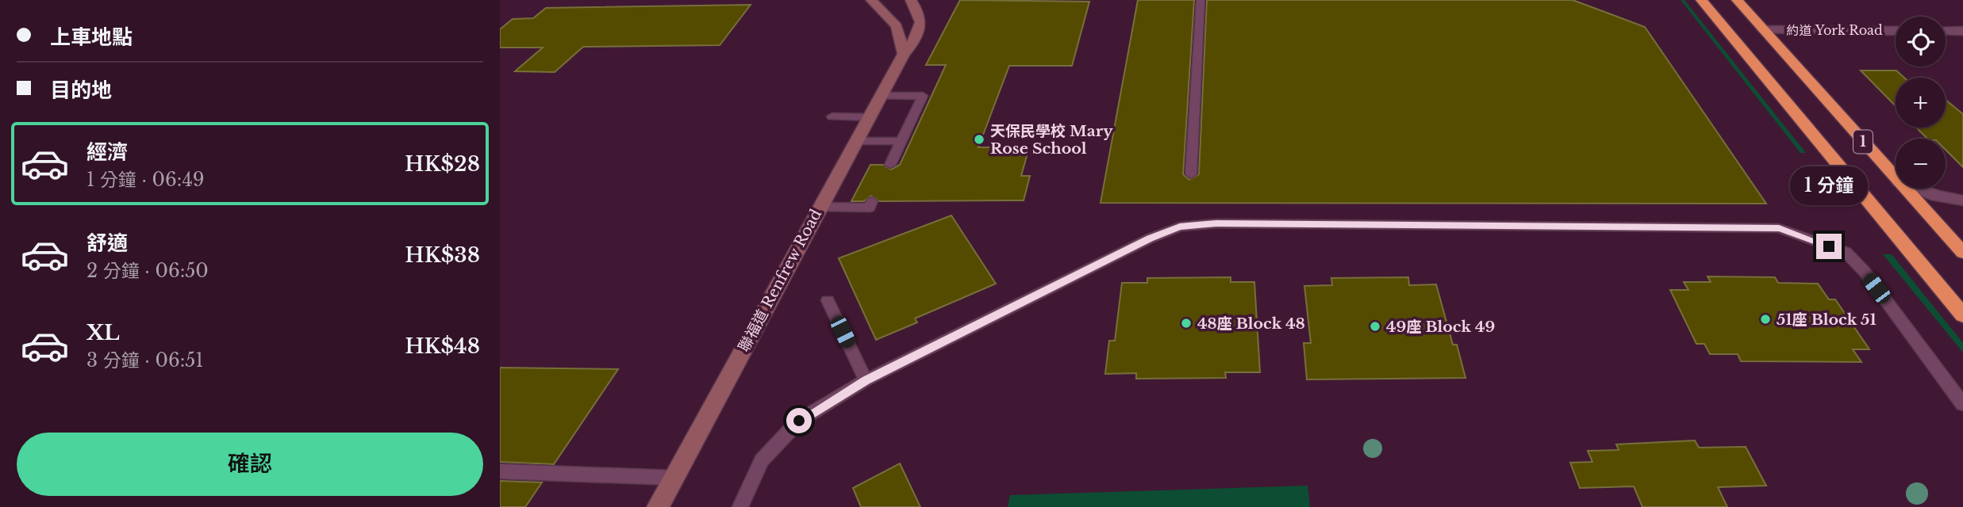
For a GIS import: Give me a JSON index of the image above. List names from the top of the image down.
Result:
{
  "streets": {
    "highway": ["1"],
    "street": ["約道 York Road", "聯福道 Renfrew Road"]
  },
  "crossings": [
    ["約道 York Road", "1"]
  ],
  "places": [
    "天保民學校 Mary Rose School",
    "51座 Block 51",
    "48座 Block 48",
    "49座 Block 49"
  ],
  "page": {
    "banner": ["上車地點", "目的地"],
    "map_buttons": ["+", "−"],
    "list": [
      {
        "name": "經濟",
        "note": "1 分鐘 · 06:49",
        "value": "HK$28"
      },
      {
        "name": "舒適",
        "note": "2 分鐘 · 06:50",
        "value": "HK$38"
      },
      {
        "name": "XL",
        "note": "3 分鐘 · 06:51",
        "value": "HK$48"
      }
    ],
    "bubble": "1 分鐘",
    "buttons": "確認"
  }
}
